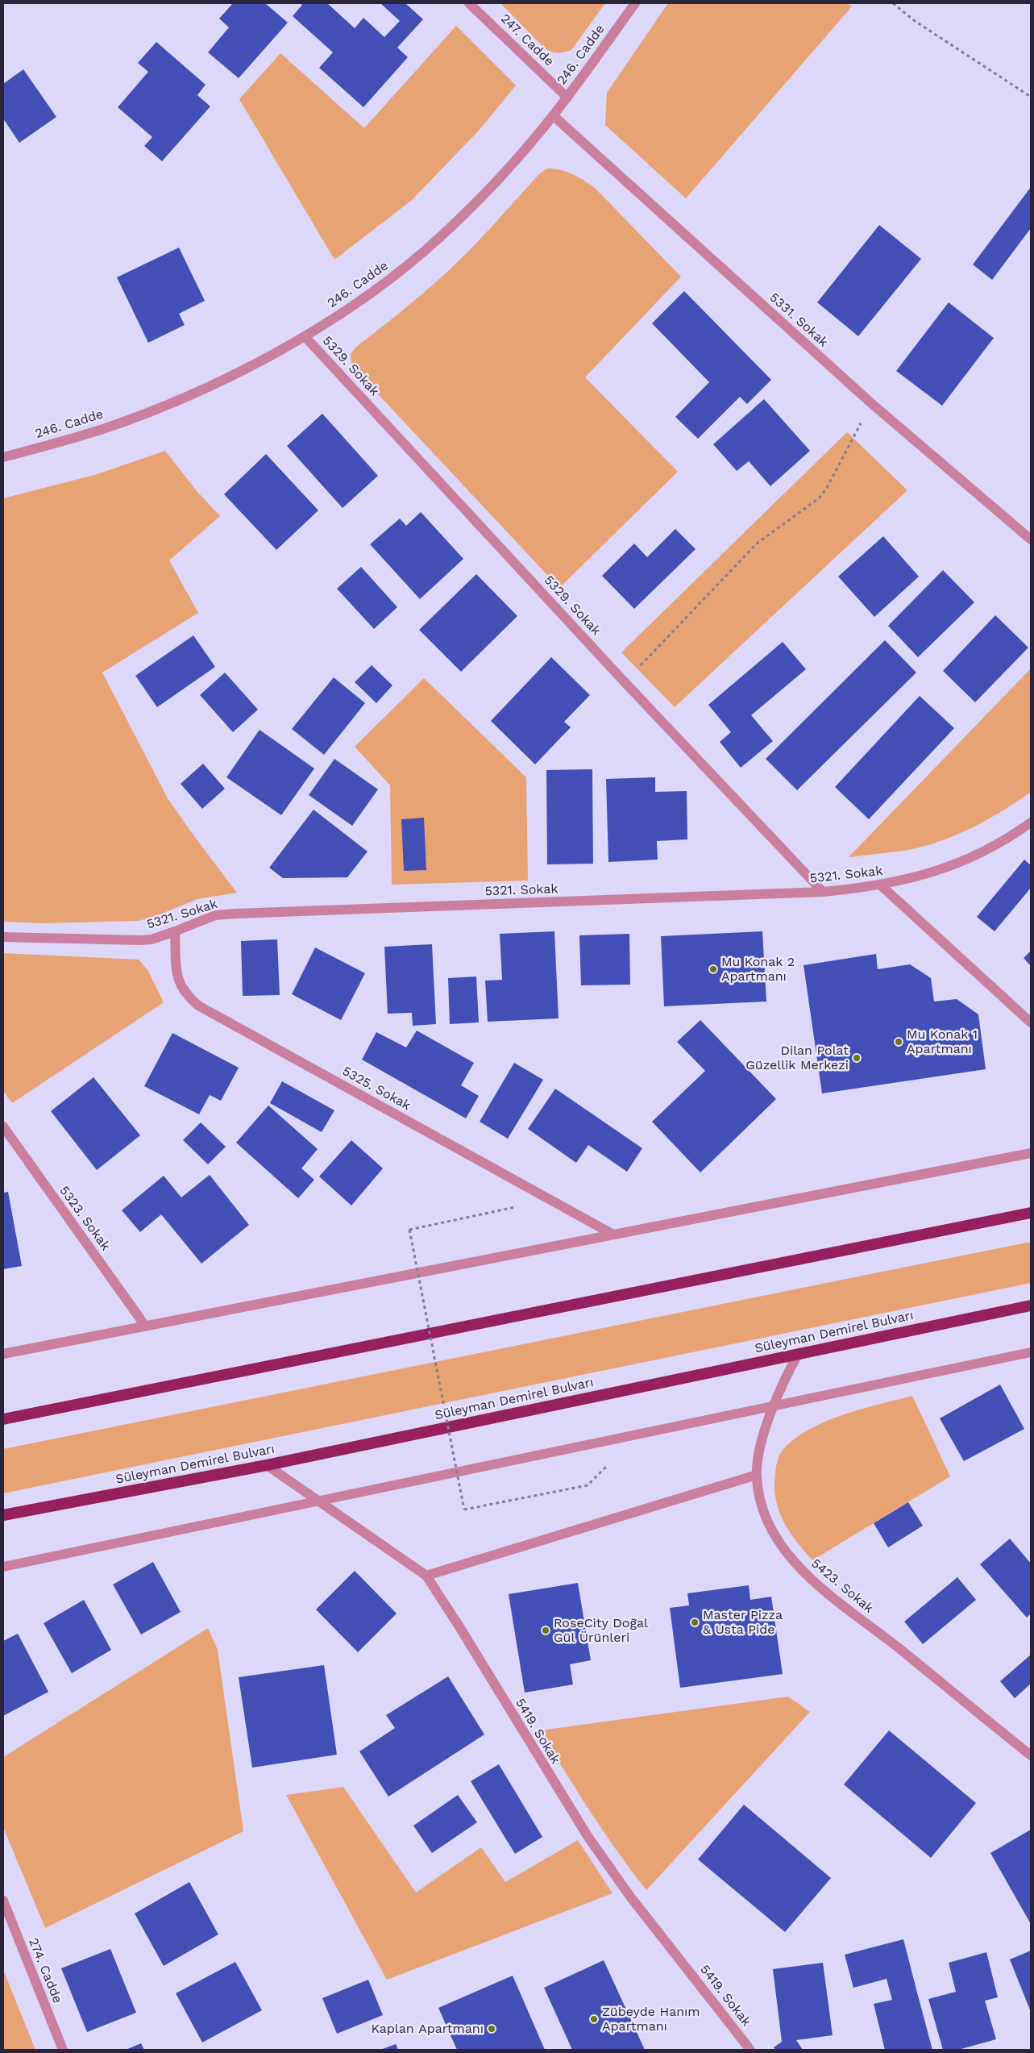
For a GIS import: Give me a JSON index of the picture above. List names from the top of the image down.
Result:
{
  "streets": {
    "highway": ["Süleyman Demirel Bulvarı"],
    "street": [
      "247. Cadde",
      "246. Cadde",
      "5331. Sokak",
      "5329. Sokak",
      "5321. Sokak",
      "5325. Sokak",
      "5323. Sokak",
      "5423. Sokak",
      "5419. Sokak",
      "274. Cadde"
    ]
  },
  "crossings": [
    ["247. Cadde", "246. Cadde"],
    ["246. Cadde", "5331. Sokak"],
    ["246. Cadde", "5329. Sokak"],
    ["5329. Sokak", "5321. Sokak"],
    ["5321. Sokak", "5325. Sokak"],
    ["Süleyman Demirel Bulvarı", "5423. Sokak"],
    ["Süleyman Demirel Bulvarı", "5419. Sokak"]
  ],
  "places": [
    "Mu Konak 2 Apartmanı",
    "Mu Konak 1 Apartmanı",
    "Dilan Polat Güzellik Merkezi",
    "Master Pizza & Usta Pide",
    "RoseCity Doğal Gül Ürünleri",
    "Zübeyde Hanım Apartmanı",
    "Kaplan Apartmanı"
  ]
}
